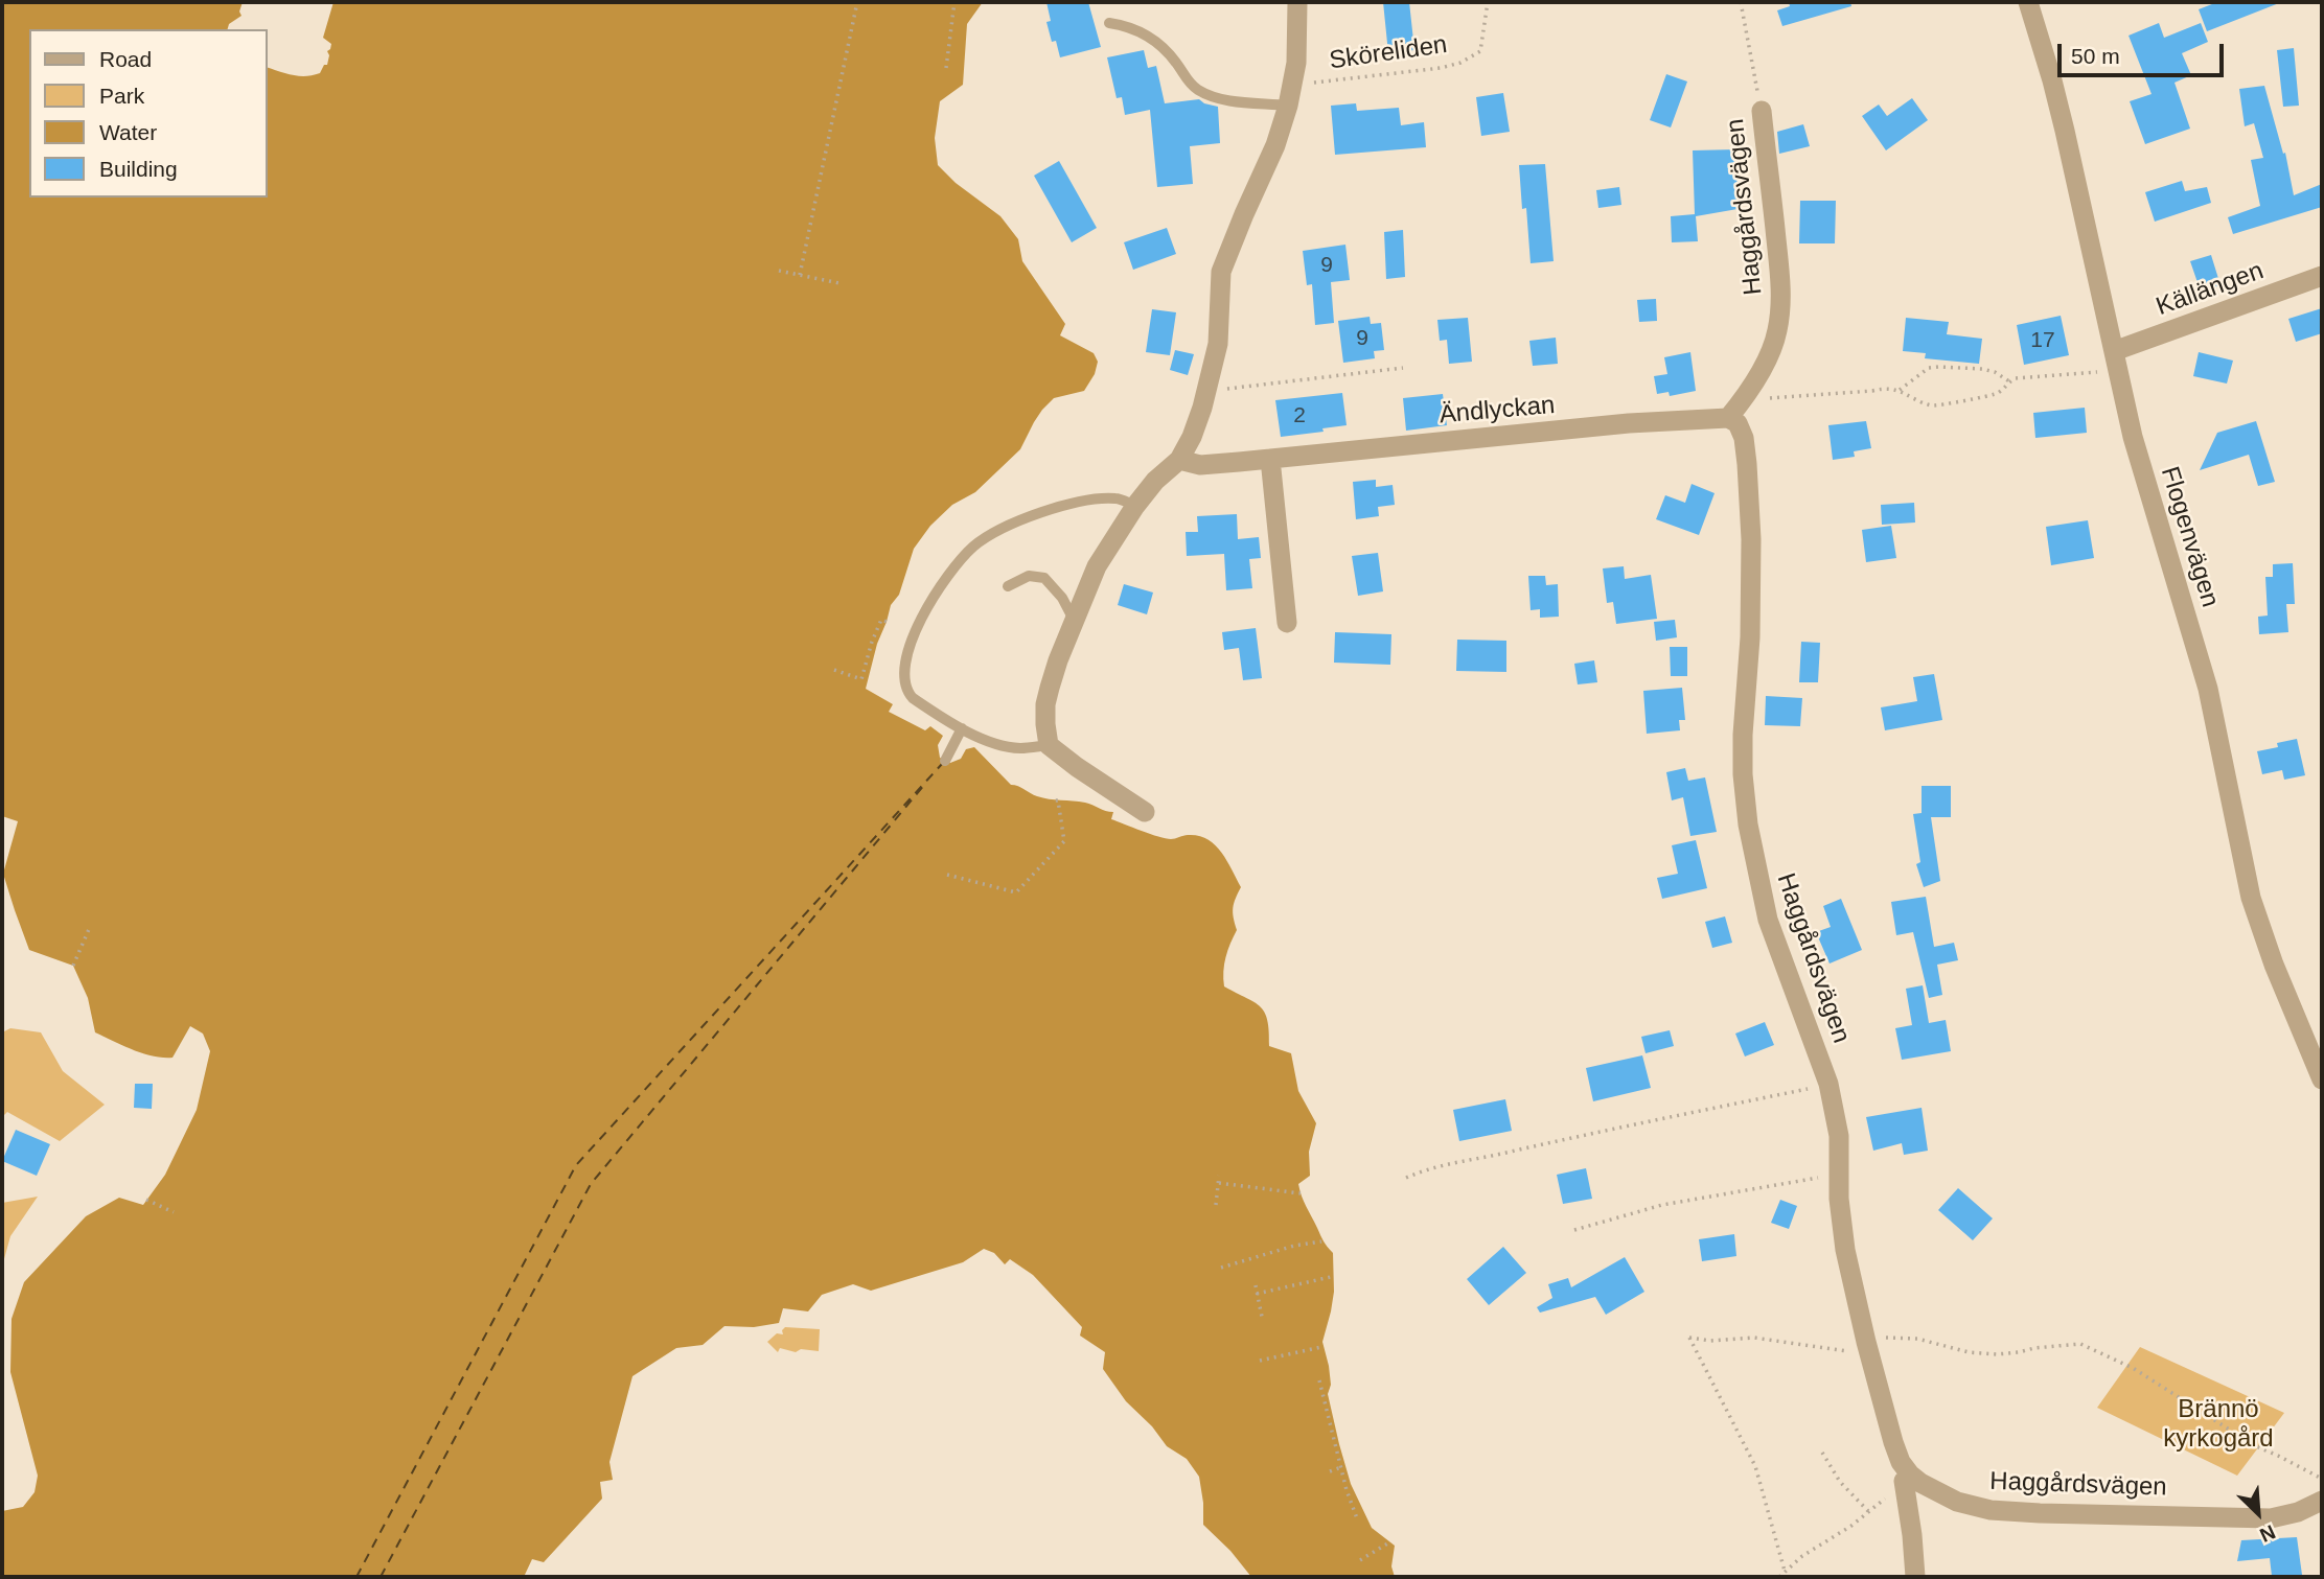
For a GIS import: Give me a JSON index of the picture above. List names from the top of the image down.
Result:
{
  "streets": {
    "street": [
      "Haggårdsvägen",
      "Källängen",
      "Ändlyckan",
      "Flogenvägen"
    ],
    "path": ["Sköreliden"]
  },
  "crossings": [
    ["Haggårdsvägen", "Ändlyckan"],
    ["Källängen", "Flogenvägen"]
  ],
  "parks": ["Brännö kyrkogård"],
  "house_numbers": [
    "9",
    "9",
    "17",
    "2"
  ],
  "legend": [
    "Road",
    "Park",
    "Water",
    "Building"
  ],
  "scale_bar": "50 m",
  "north": "bottom right"
}
